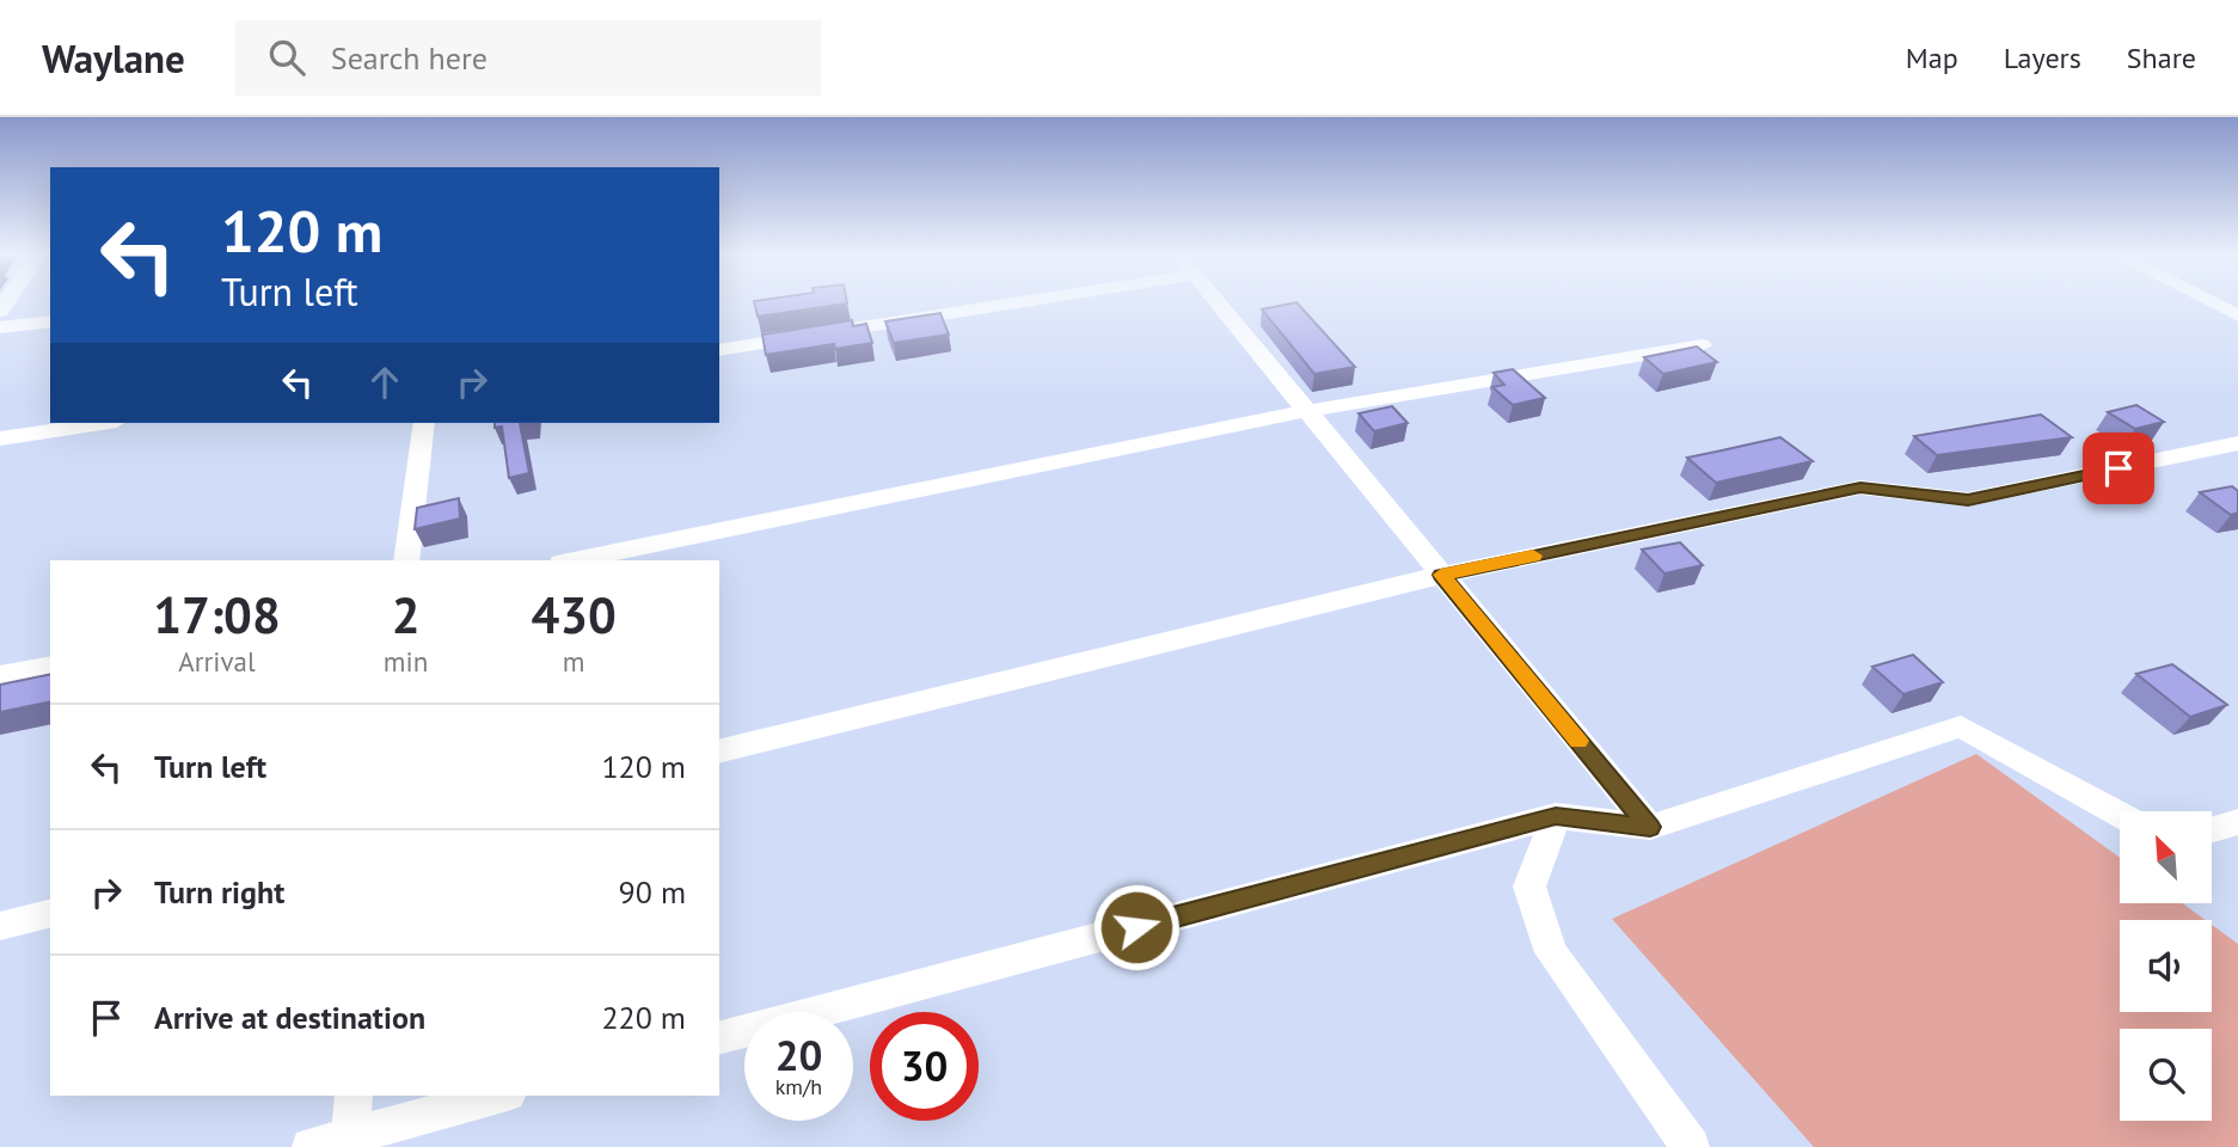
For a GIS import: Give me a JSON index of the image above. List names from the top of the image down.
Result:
{
  "north": "top left",
  "page": {
    "header": "Waylane",
    "search": "Search here",
    "nav": ["Map", "Layers", "Share"],
    "turn": ["120 m", "Turn left"],
    "eta": [
      "17:08",
      "Arrival",
      "2",
      "min",
      "430",
      "m"
    ],
    "list": [
      {
        "name": "Turn left",
        "value": "120 m"
      },
      {
        "name": "Turn right",
        "value": "90 m"
      },
      {
        "name": "Arrive at destination",
        "value": "220 m"
      }
    ],
    "speed": "20 km/h",
    "limit": "30"
  }
}
